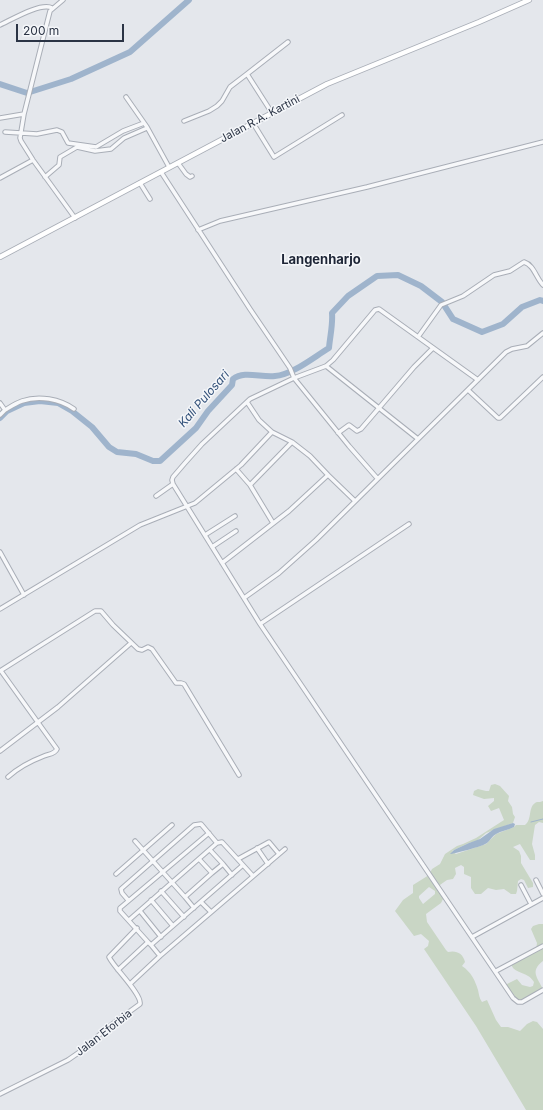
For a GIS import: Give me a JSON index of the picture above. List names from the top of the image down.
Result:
{
  "streets": {
    "main road": ["Jalan R.A. Kartini"],
    "street": ["Jalan Eforbia"]
  },
  "districts": ["Langenharjo"],
  "water": ["Kali Pulosari"],
  "scale_bar": "200 m"
}
